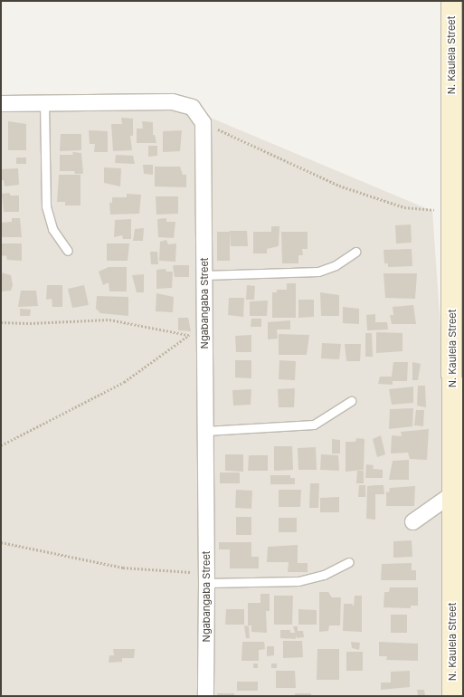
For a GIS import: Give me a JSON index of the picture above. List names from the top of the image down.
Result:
{
  "streets": {
    "street": ["N. Kaulela Street", "Ngabangaba Street"]
  }
}
